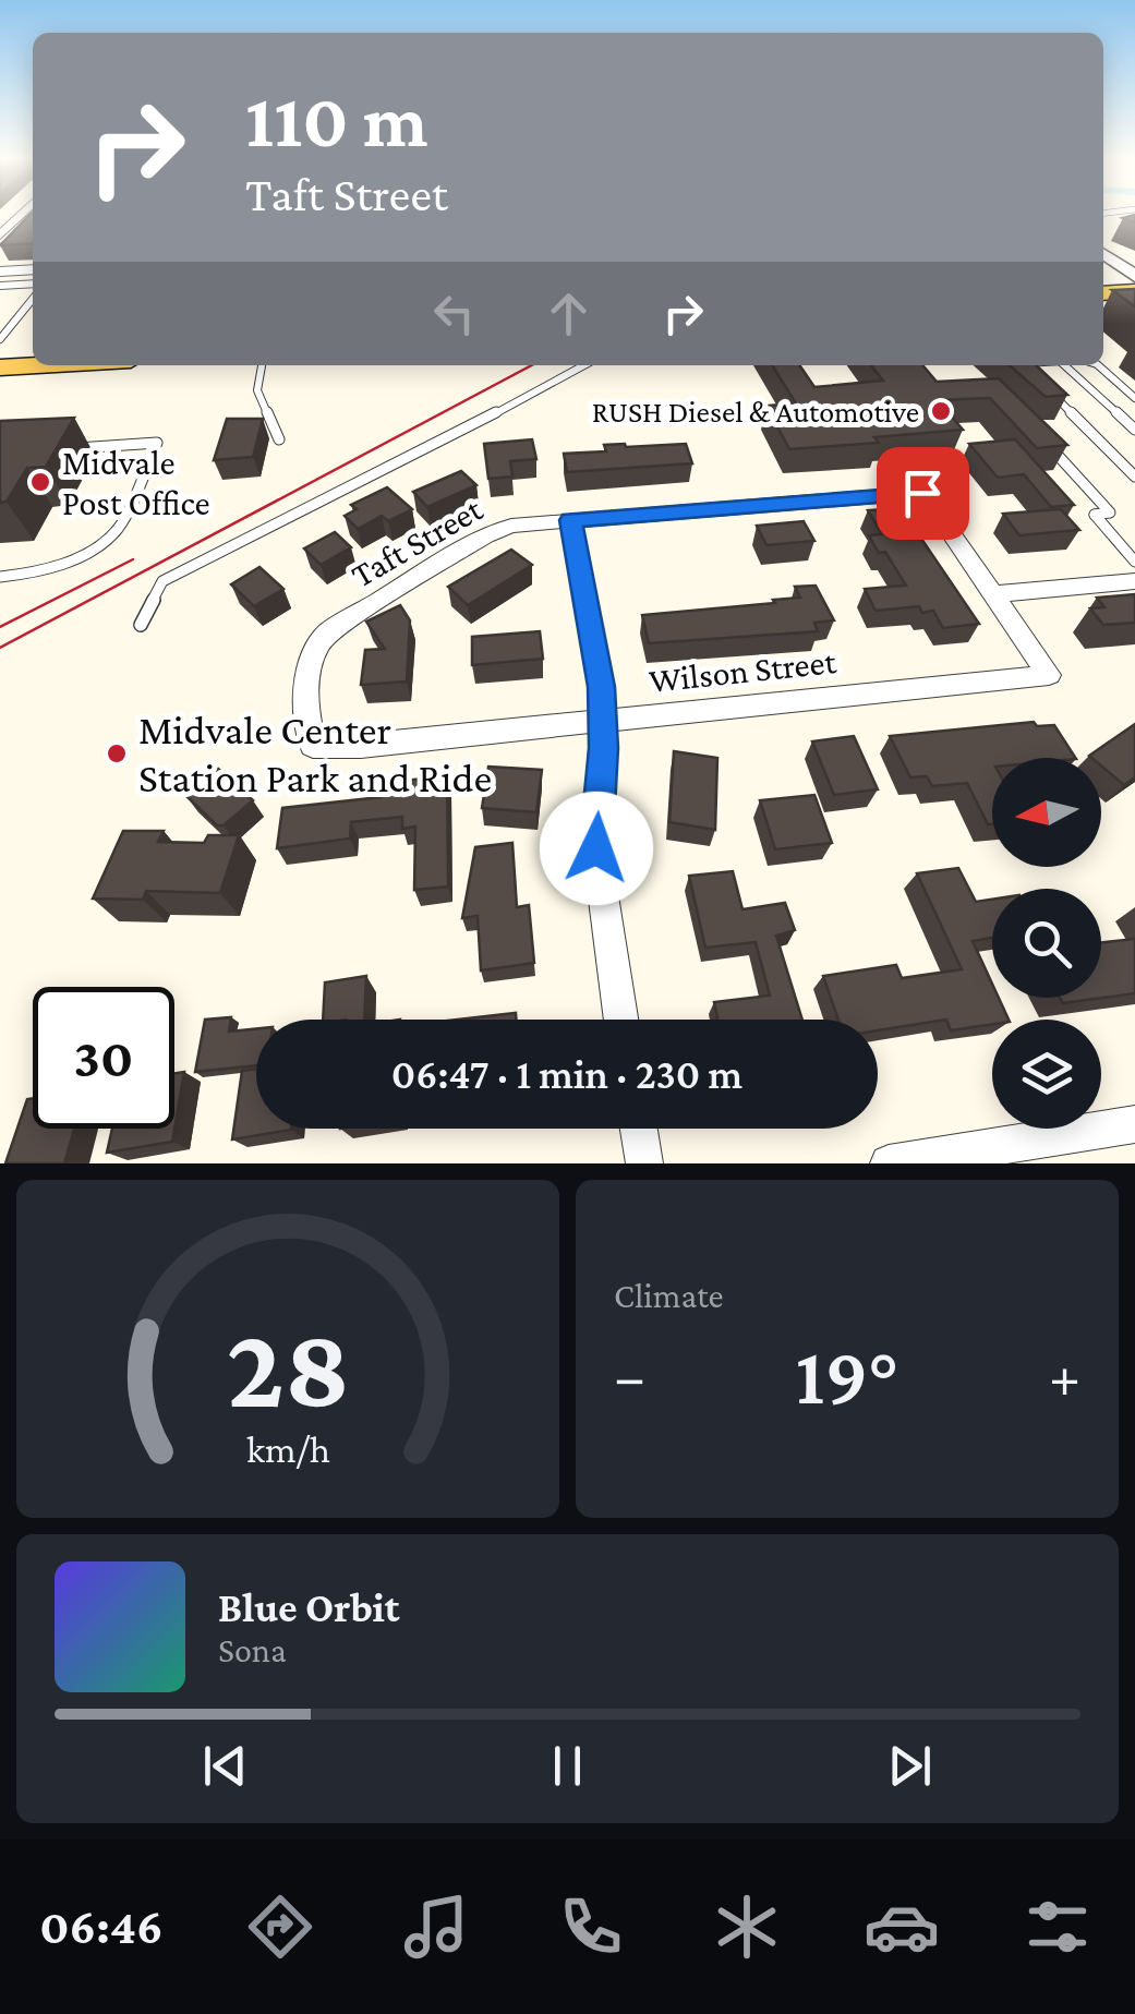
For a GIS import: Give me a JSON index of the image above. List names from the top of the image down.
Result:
{
  "streets": {
    "street": ["Taft Street", "Wilson Street"]
  },
  "crossings": [
    ["Taft Street", "Wilson Street"]
  ],
  "places": ["RUSH Diesel & Automotive", "Midvale Post Office", "Midvale Center Station Park and Ride"],
  "north": "left",
  "page": {
    "turn": ["110 m", "Taft Street"],
    "limit": "30",
    "trip": "06:47 · 1 min · 230 m",
    "tile": "Climate",
    "heat": ["−", "19°", "+"],
    "song": ["Blue Orbit", "Sona"],
    "tabs": "06:46",
    "gauge": ["28", "km/h"]
  }
}
